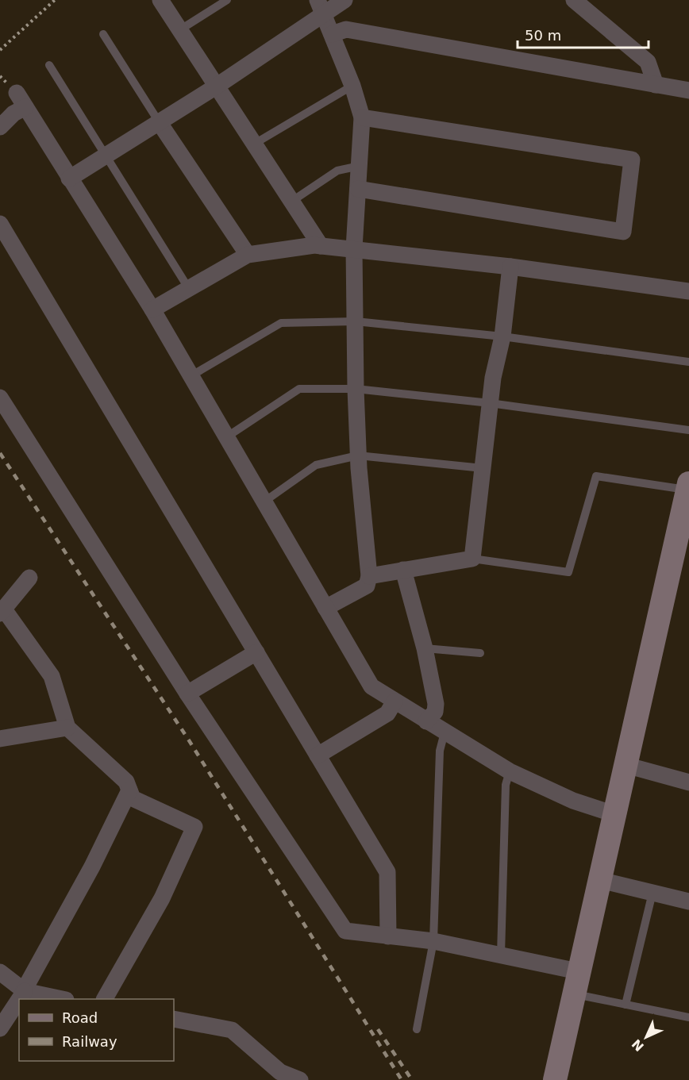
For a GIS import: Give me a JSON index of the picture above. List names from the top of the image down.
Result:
{
  "legend": ["Road", "Railway"],
  "scale_bar": "50 m",
  "north": "bottom left"
}
